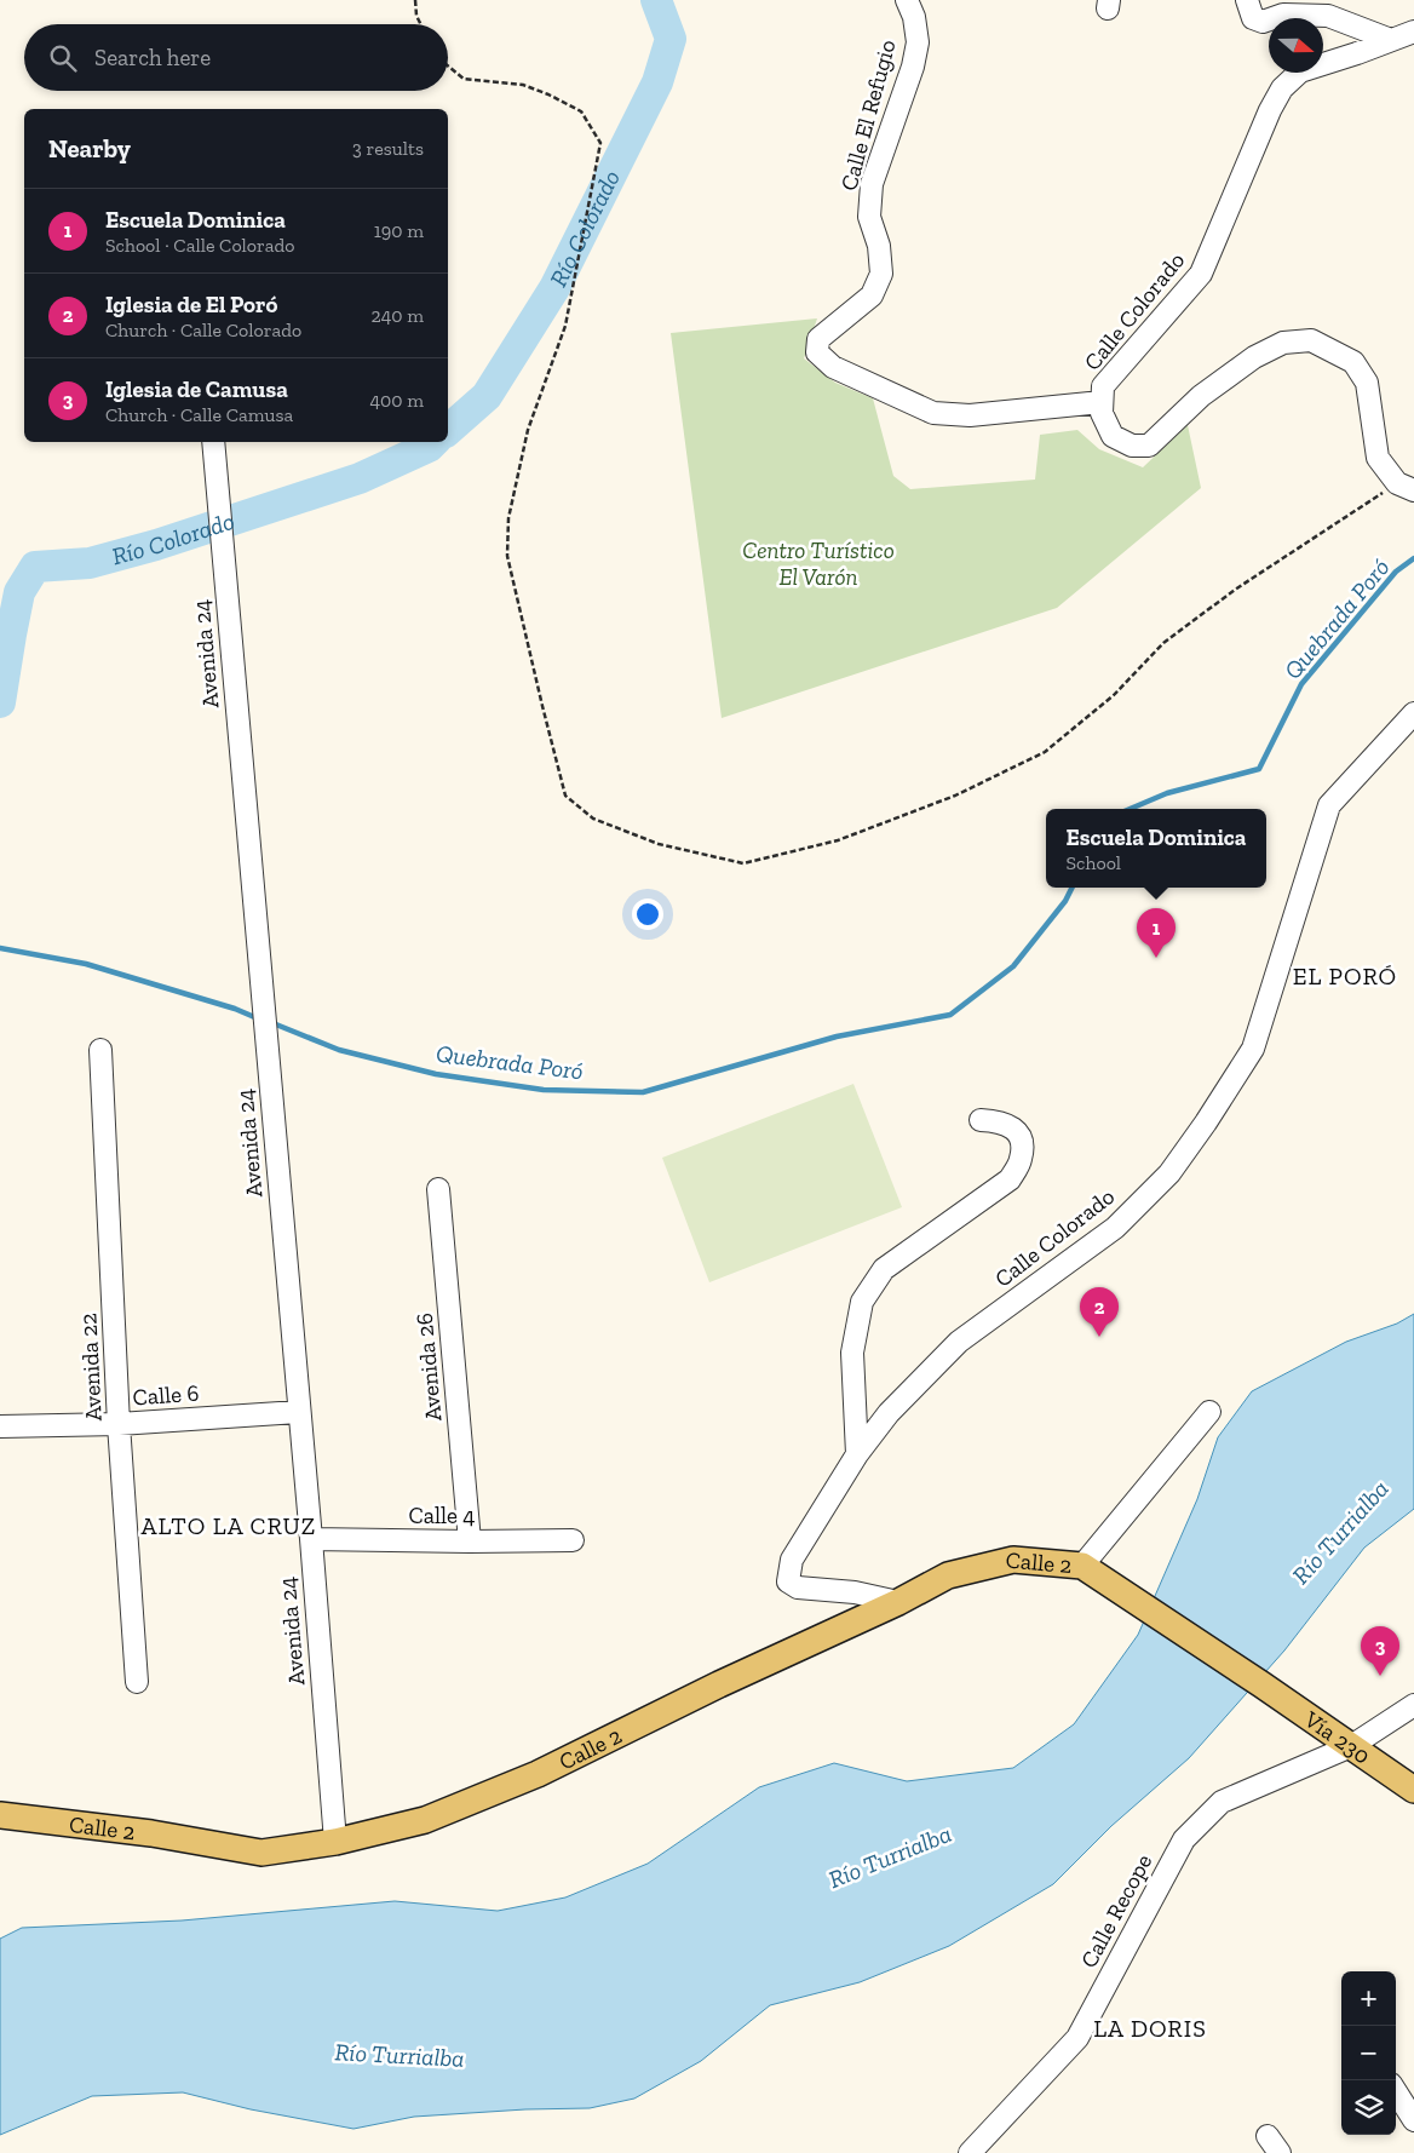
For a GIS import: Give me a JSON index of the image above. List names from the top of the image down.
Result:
{
  "streets": {
    "main road": ["Calle 2", "Vía 230"],
    "street": [
      "Calle El Refugio",
      "Calle Colorado",
      "Avenida 24",
      "Avenida 22",
      "Avenida 26",
      "Calle 6",
      "Calle 4",
      "Calle Recope"
    ]
  },
  "crossings": [
    ["Calle El Refugio", "Calle Colorado"],
    ["Calle Colorado", "Calle 2"],
    ["Avenida 24", "Calle 6"],
    ["Avenida 24", "Calle 4"],
    ["Avenida 24", "Calle 2"],
    ["Avenida 22", "Calle 6"],
    ["Avenida 26", "Calle 4"],
    ["Calle 2", "Vía 230"],
    ["Vía 230", "Calle Recope"]
  ],
  "districts": ["EL PORÓ", "ALTO LA CRUZ", "LA DORIS"],
  "water": ["Río Colorado", "Quebrada Poró", "Río Turrialba"],
  "parks": ["Centro Turístico El Varón"],
  "north": "right",
  "page": {
    "search": "Search here",
    "heading": ["Nearby", "3 results"],
    "list": [
      {
        "mark": "1",
        "name": "Escuela Dominica",
        "note": "School · Calle Colorado",
        "value": "190 m"
      },
      {
        "mark": "2",
        "name": "Iglesia de El Poró",
        "note": "Church · Calle Colorado",
        "value": "240 m"
      },
      {
        "mark": "3",
        "name": "Iglesia de Camusa",
        "note": "Church · Calle Camusa",
        "value": "400 m"
      }
    ],
    "popup": ["Escuela Dominica", "School"],
    "pins": ["1", "2", "3"],
    "map_buttons": ["+", "−"]
  }
}
